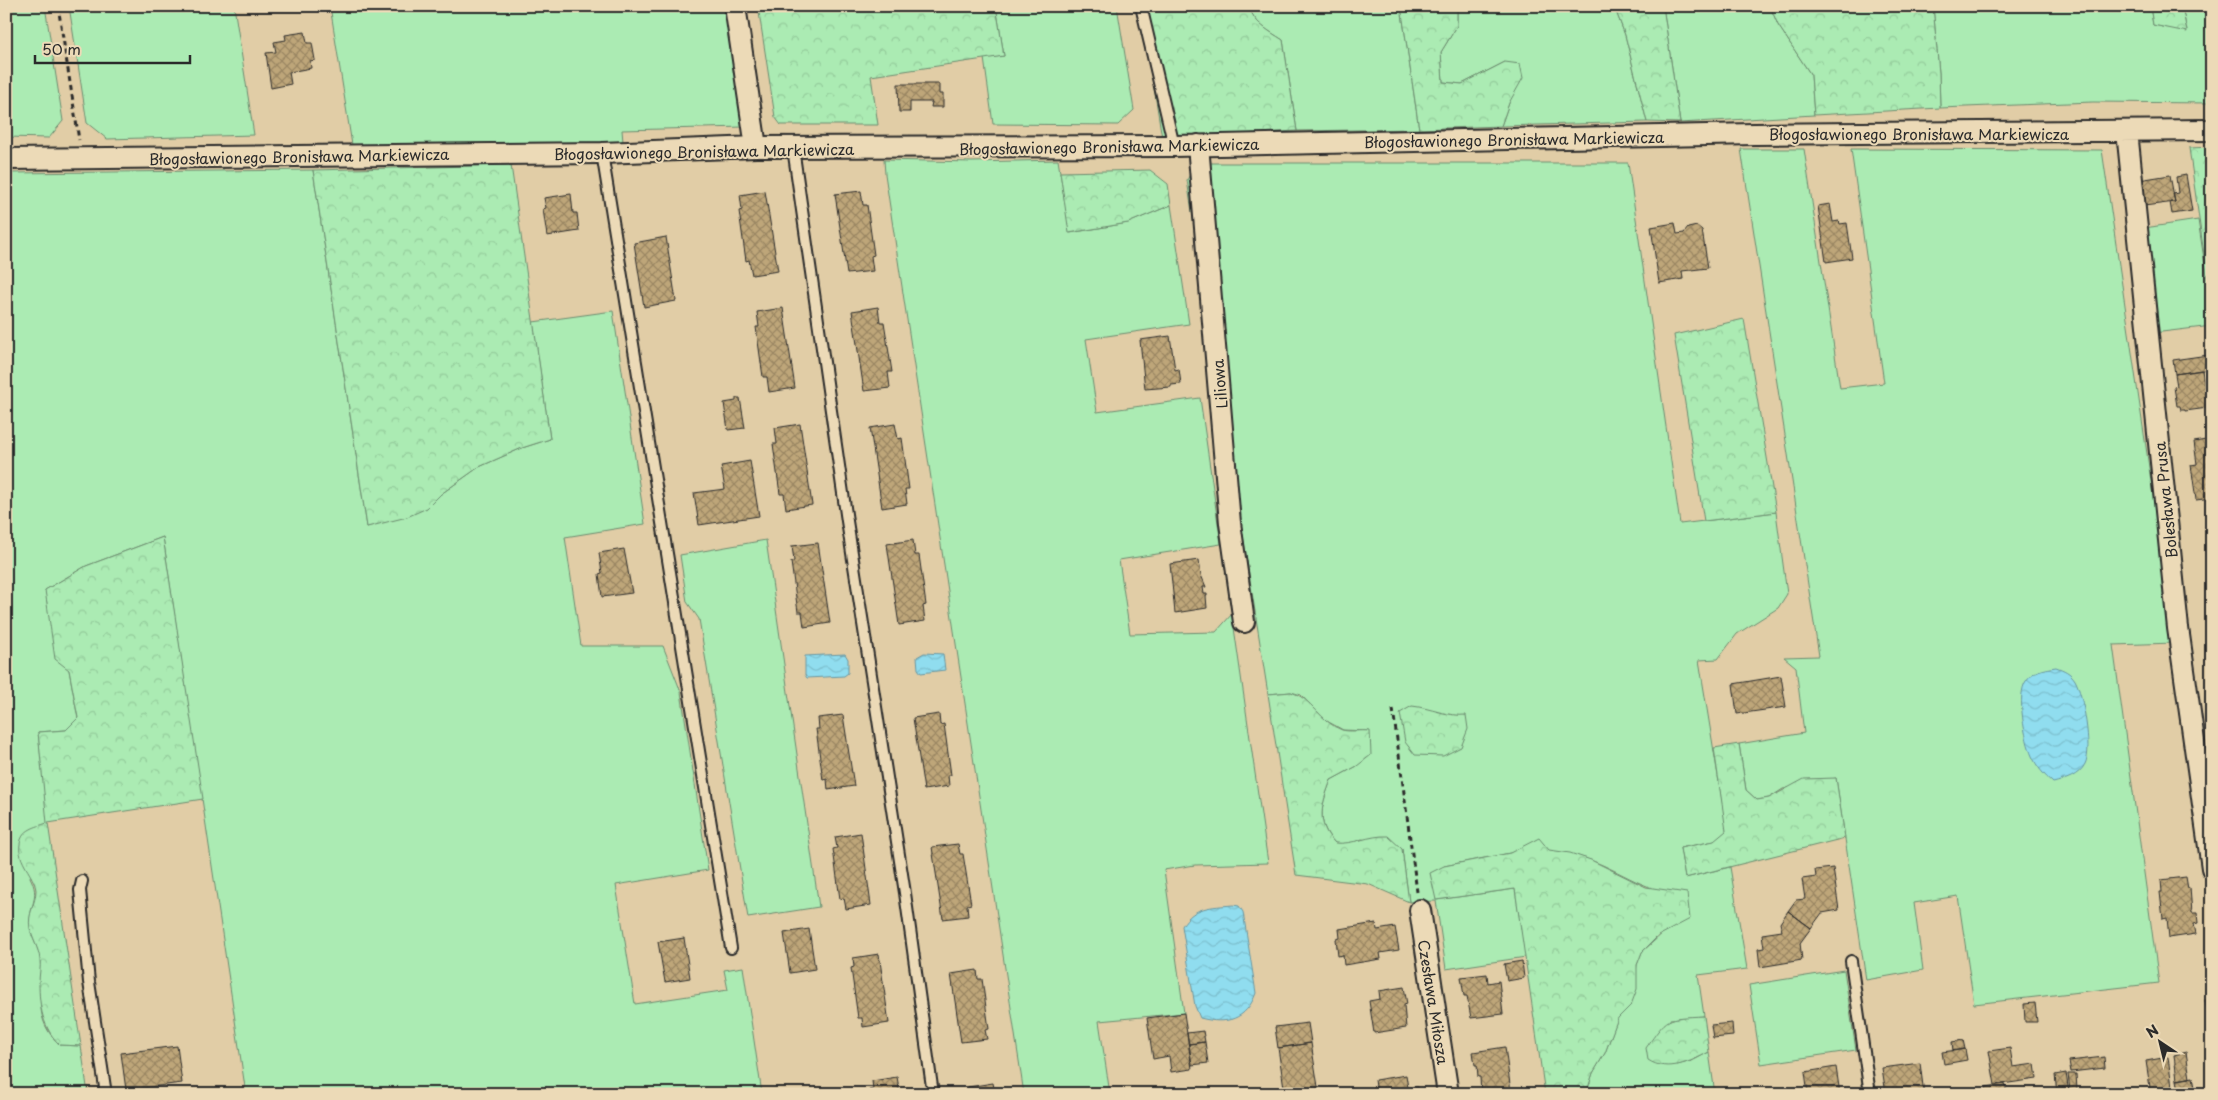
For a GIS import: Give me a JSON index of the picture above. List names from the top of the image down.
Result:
{
  "streets": {
    "street": [
      "Błogosławionego Bronisława Markiewicza",
      "Liliowa",
      "Bolesława Prusa",
      "Czesława Miłosza"
    ]
  },
  "crossings": [
    ["Błogosławionego Bronisława Markiewicza", "Liliowa"],
    ["Błogosławionego Bronisława Markiewicza", "Bolesława Prusa"]
  ],
  "scale_bar": "50 m",
  "north": "top left"
}
